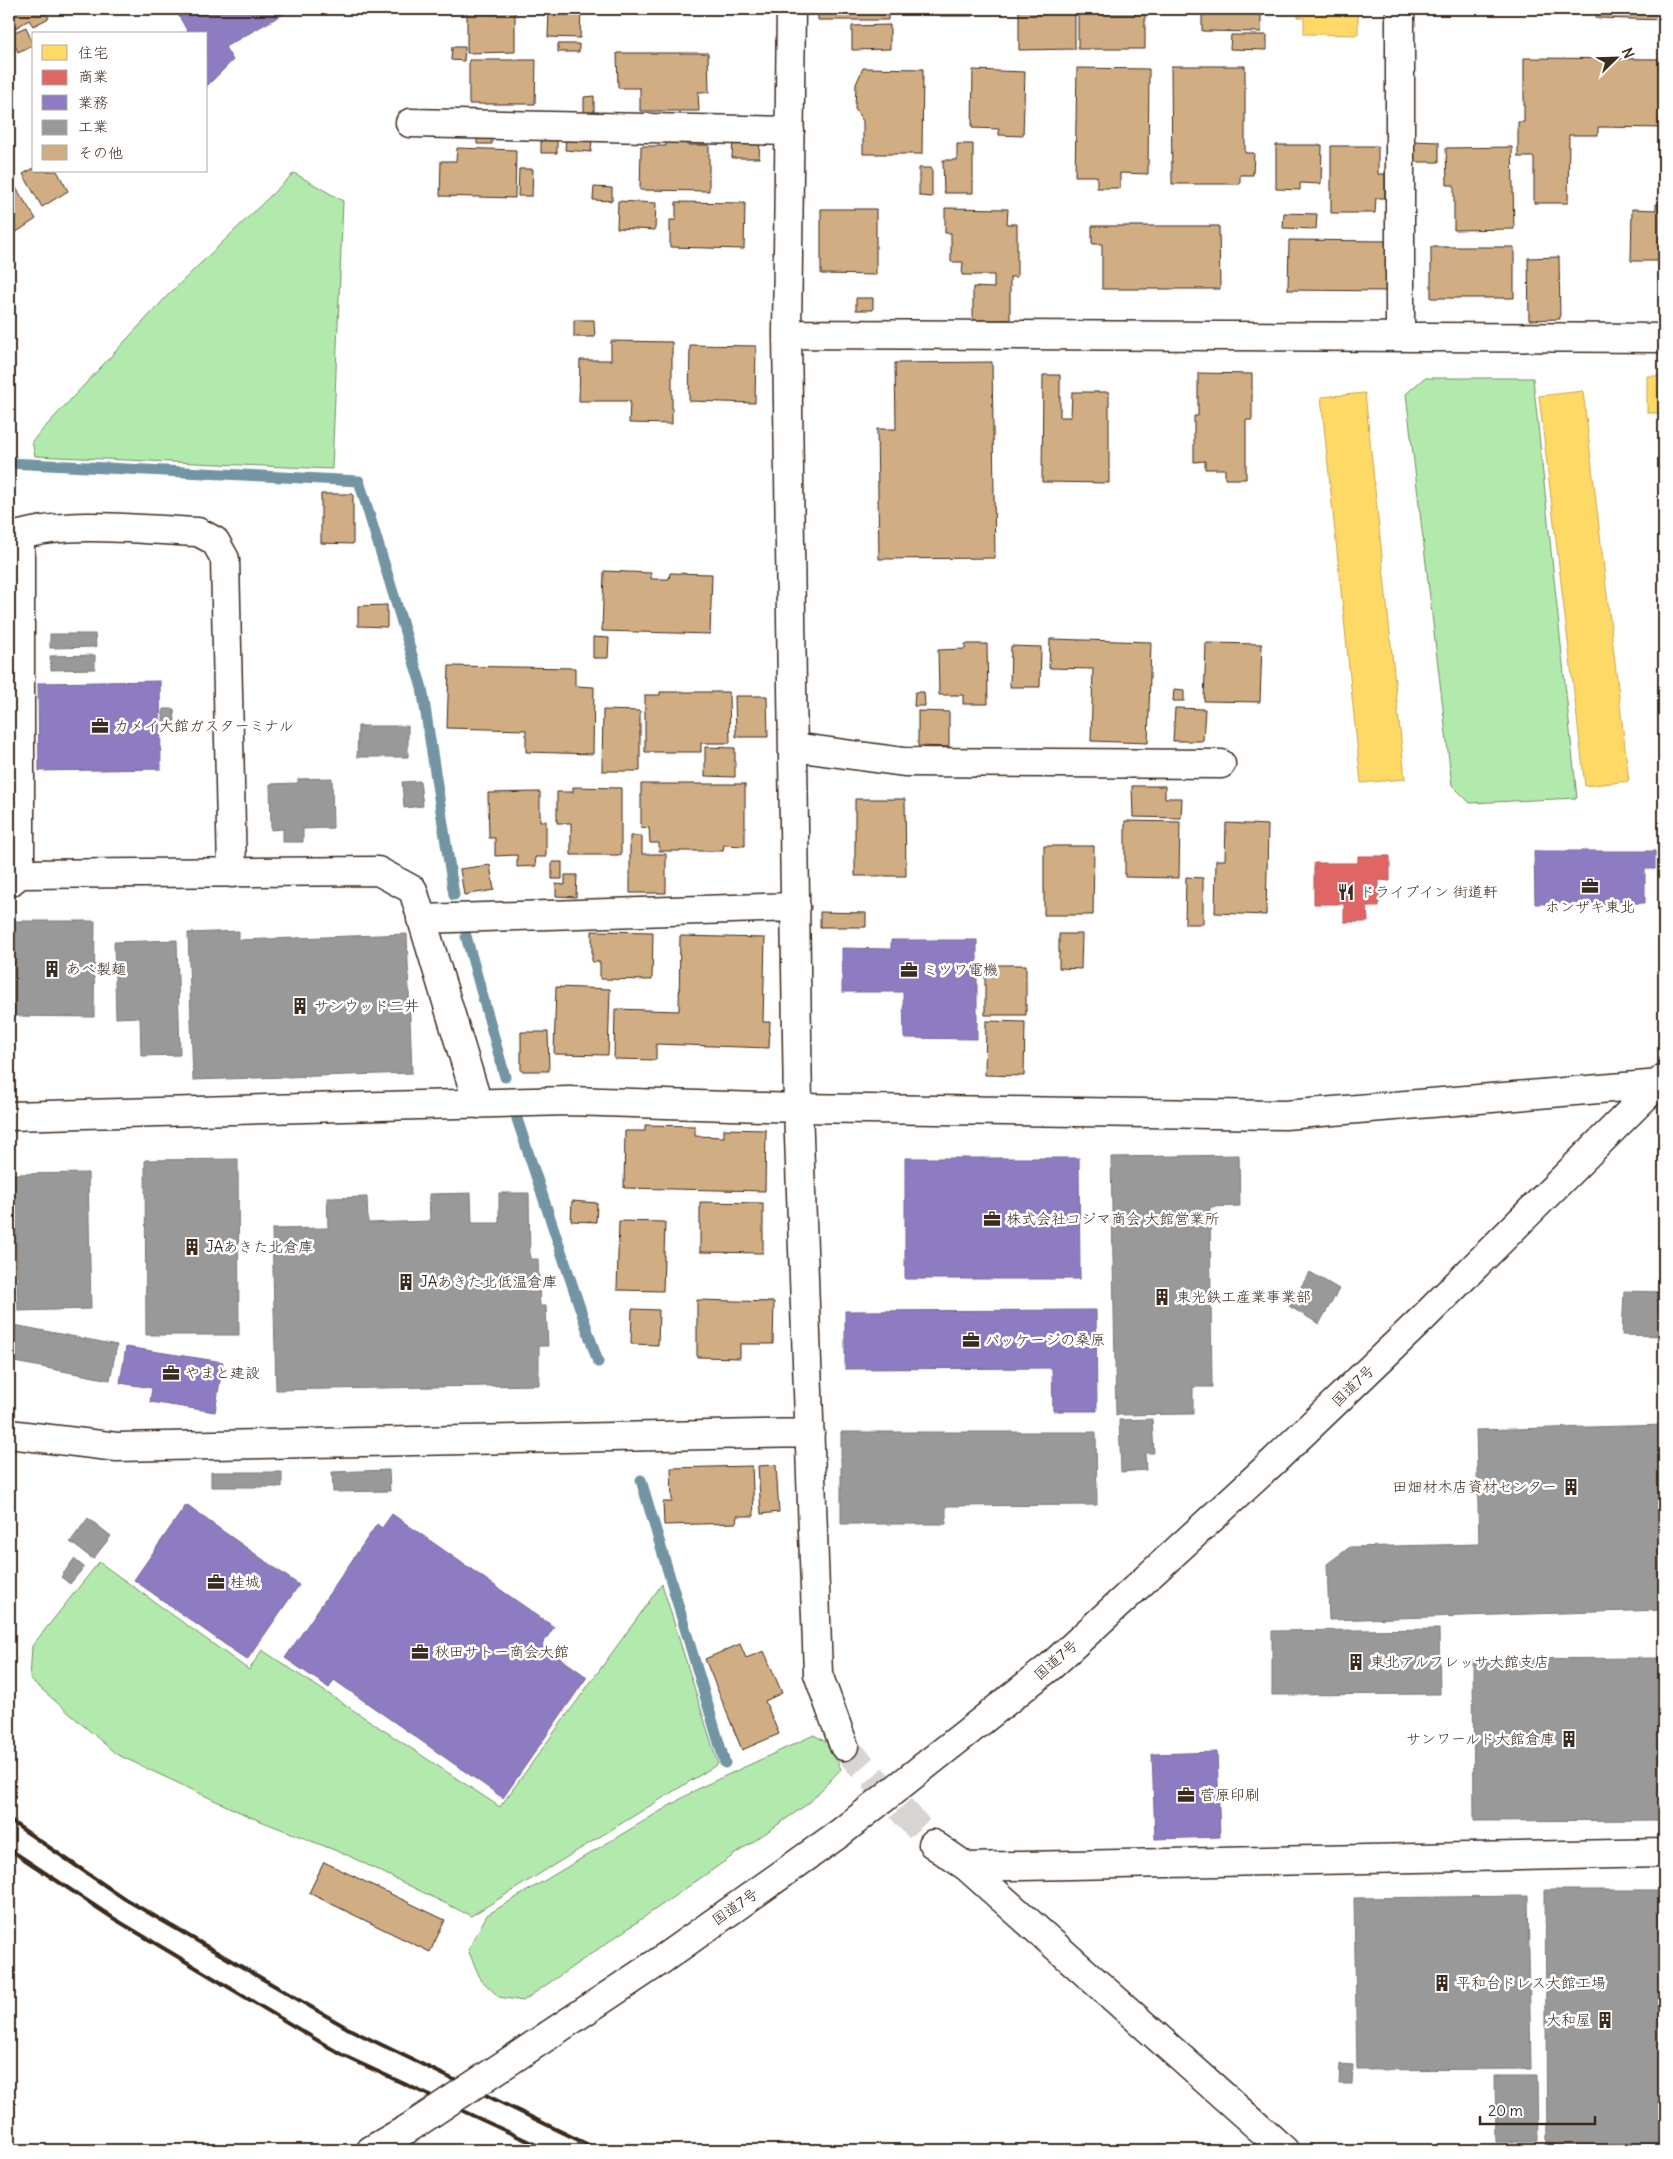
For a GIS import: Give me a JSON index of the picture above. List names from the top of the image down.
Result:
{
  "streets": {
    "main road": ["国道7号"]
  },
  "places": {
    "office": [
      "カメイ大館ガスターミナル",
      "ホンザキ東北",
      "ミツワ電機",
      "株式会社コジマ商会 大館営業所",
      "パッケージの桑原",
      "やまと建設",
      "桂城",
      "秋田サトー商会大館",
      "菅原印刷"
    ],
    "restaurant": ["ドライブイン 街道軒"],
    "building": [
      "あべ製麺",
      "サンウッド二井",
      "JAあきた北倉庫",
      "JAあきた北低温倉庫",
      "東光鉄工産業事業部",
      "田畑材木店資材センター",
      "東北アルフレッサ大館支店",
      "サンワールド大館倉庫",
      "平和台ドレス大館工場",
      "大和屋"
    ]
  },
  "legend": [
    "住宅",
    "商業",
    "業務",
    "工業",
    "その他"
  ],
  "scale_bar": "20 m",
  "north": "top right"
}
